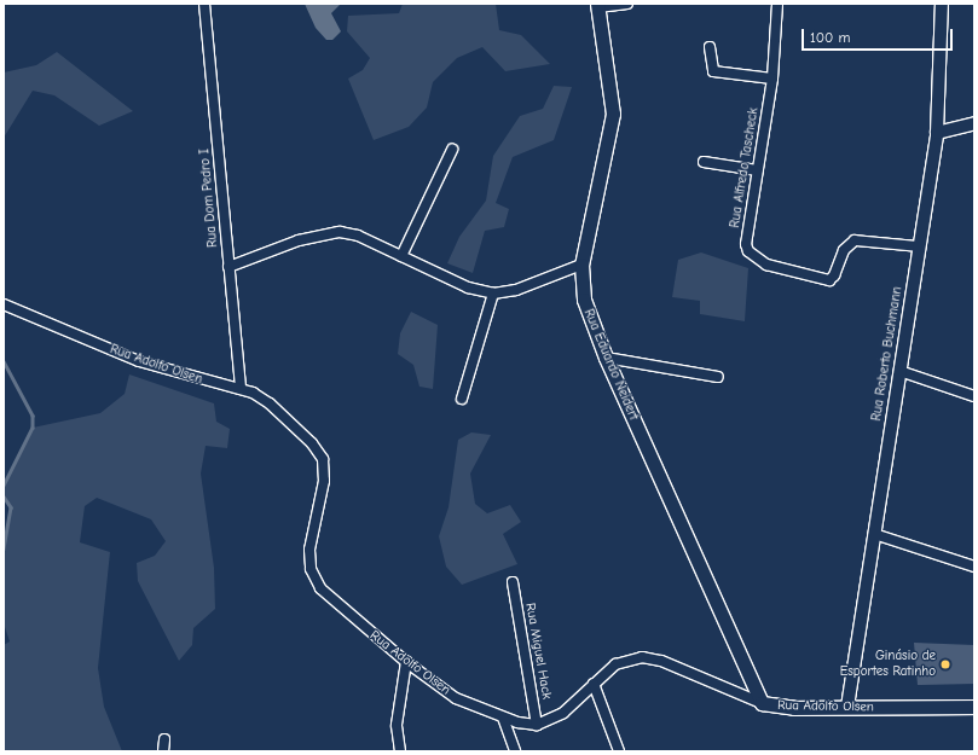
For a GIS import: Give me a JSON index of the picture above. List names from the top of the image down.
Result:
{
  "streets": {
    "main road": ["Rua Adolfo Olsen", "Rua Eduardo Neidert"],
    "street": [
      "Rua Alfredo Tascheck",
      "Rua Dom Pedro I",
      "Rua Roberto Buchmann",
      "Rua Miguel Hack"
    ]
  },
  "crossings": [
    ["Rua Alfredo Tascheck", "Rua Roberto Buchmann"],
    ["Rua Dom Pedro I", "Rua Adolfo Olsen"],
    ["Rua Roberto Buchmann", "Rua Adolfo Olsen"],
    ["Rua Adolfo Olsen", "Rua Eduardo Neidert"],
    ["Rua Adolfo Olsen", "Rua Miguel Hack"]
  ],
  "places": ["Ginásio de Esportes Ratinho"],
  "scale_bar": "100 m"
}
